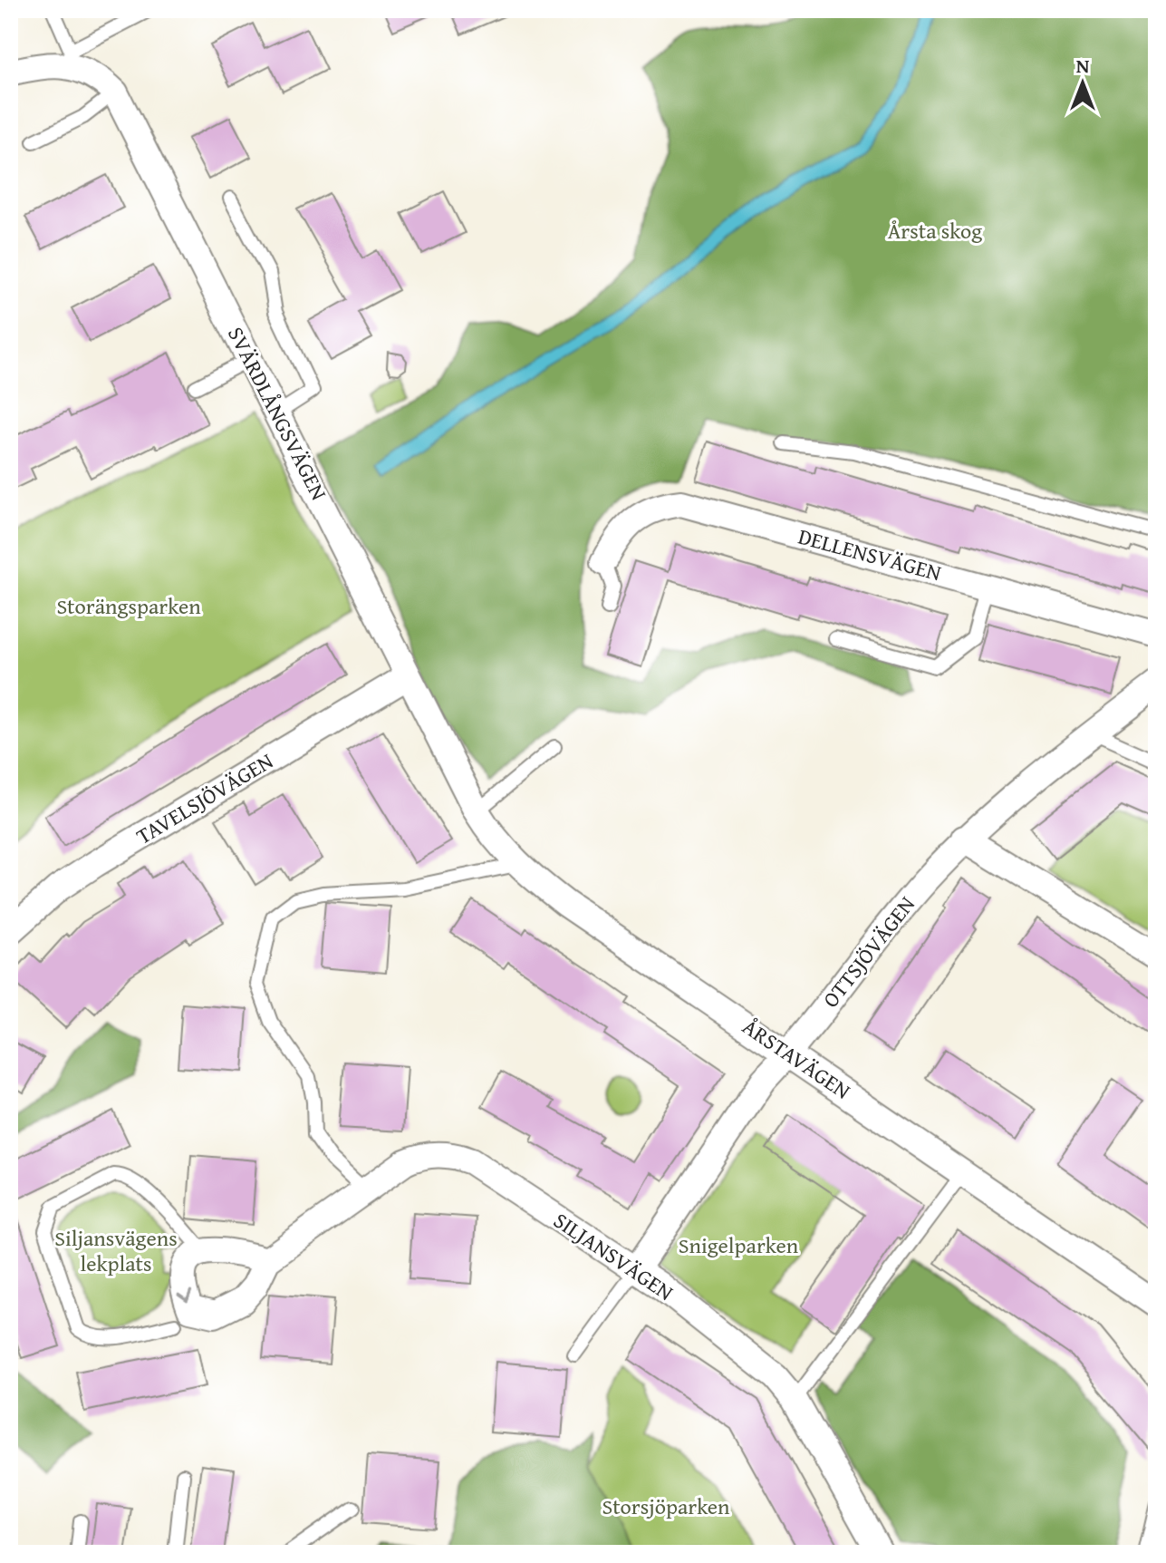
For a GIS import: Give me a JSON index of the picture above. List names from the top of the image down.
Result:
{
  "streets": {
    "street": [
      "SVÄRDLÅNGSVÄGEN",
      "DELLENSVÄGEN",
      "TAVELSJÖVÄGEN",
      "OTTSJÖVÄGEN",
      "ÅRSTAVÄGEN",
      "SILJANSVÄGEN"
    ]
  },
  "crossings": [
    ["SVÄRDLÅNGSVÄGEN", "TAVELSJÖVÄGEN"],
    ["SVÄRDLÅNGSVÄGEN", "ÅRSTAVÄGEN"],
    ["OTTSJÖVÄGEN", "ÅRSTAVÄGEN"],
    ["OTTSJÖVÄGEN", "SILJANSVÄGEN"]
  ],
  "parks": [
    "Årsta skog",
    "Storängsparken",
    "Siljansvägens lekplats",
    "Snigelparken",
    "Storsjöparken"
  ],
  "north": "top"
}
